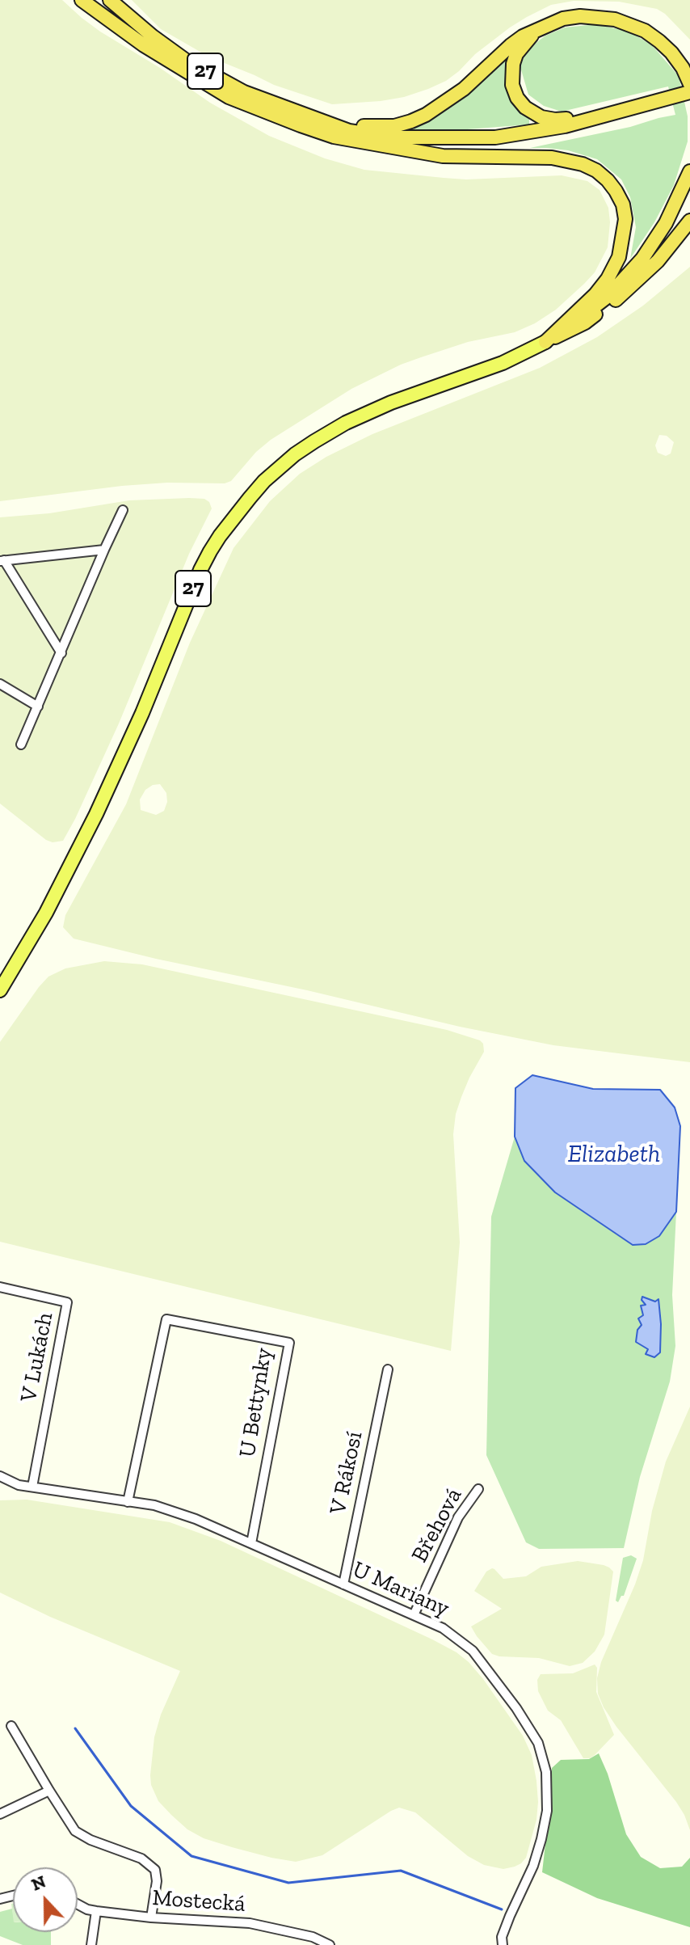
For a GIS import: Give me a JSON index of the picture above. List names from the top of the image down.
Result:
{
  "streets": {
    "highway": ["27"],
    "street": [
      "V Lukách",
      "U Bettynky",
      "V Rákosí",
      "Břehová",
      "U Mariany",
      "Mostecká"
    ]
  },
  "crossings": [
    ["V Lukách", "U Mariany"],
    ["U Bettynky", "U Mariany"],
    ["V Rákosí", "U Mariany"],
    ["Břehová", "U Mariany"]
  ],
  "water": ["Elizabeth"],
  "north": "top"
}
